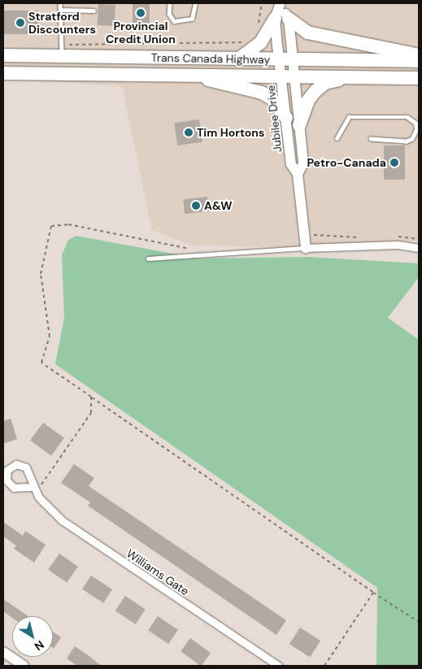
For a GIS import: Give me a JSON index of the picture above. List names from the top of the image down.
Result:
{
  "streets": {
    "highway": ["Trans Canada Highway"],
    "street": ["Jubilee Drive", "Williams Gate"]
  },
  "crossings": [
    ["Trans Canada Highway", "Jubilee Drive"]
  ],
  "places": [
    "Provincial Credit Union",
    "Stratford Discounters",
    "Tim Hortons",
    "Petro-Canada",
    "A&W"
  ],
  "north": "bottom right"
}
